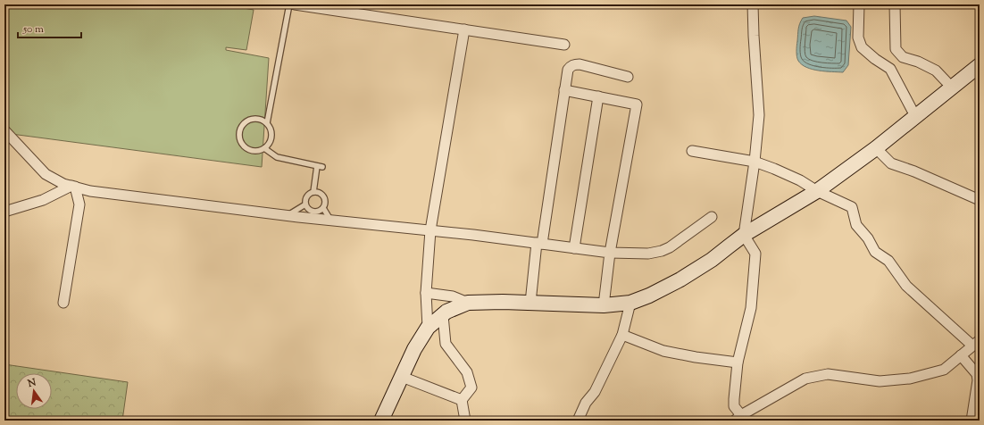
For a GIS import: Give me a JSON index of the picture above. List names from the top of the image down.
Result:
{
  "scale_bar": "50 m",
  "north": "top"
}
